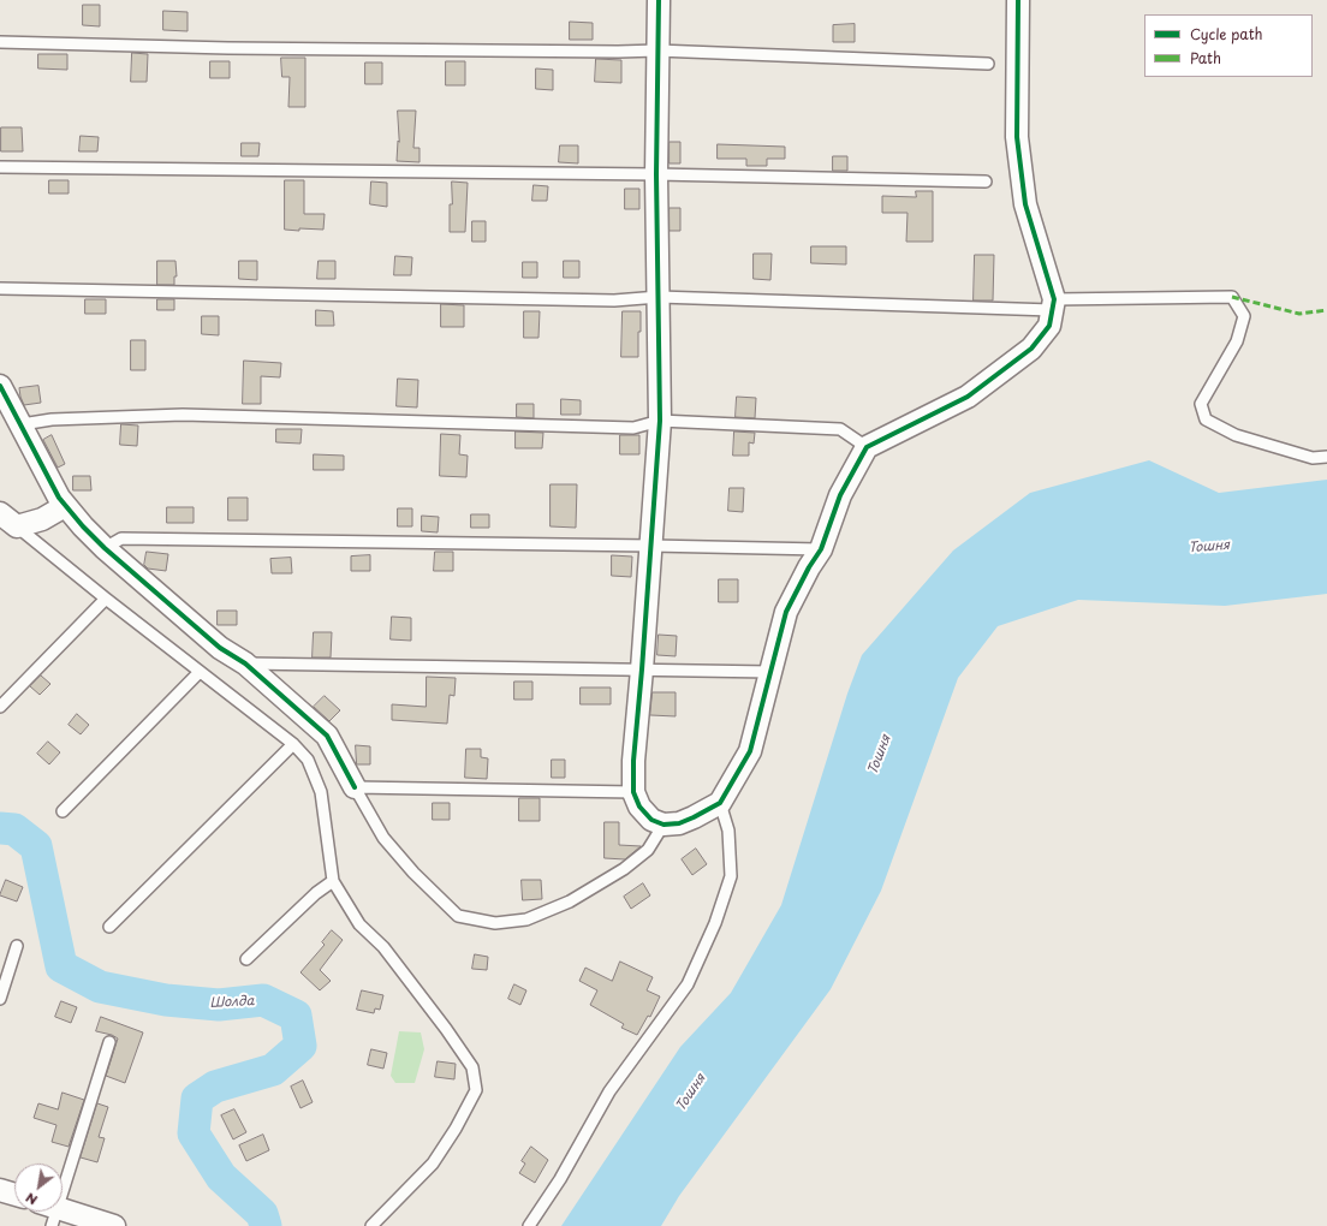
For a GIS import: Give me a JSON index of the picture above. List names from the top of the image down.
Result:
{
  "water": ["Тошня", "Шолда"],
  "legend": ["Cycle path", "Path"],
  "north": "bottom left"
}
